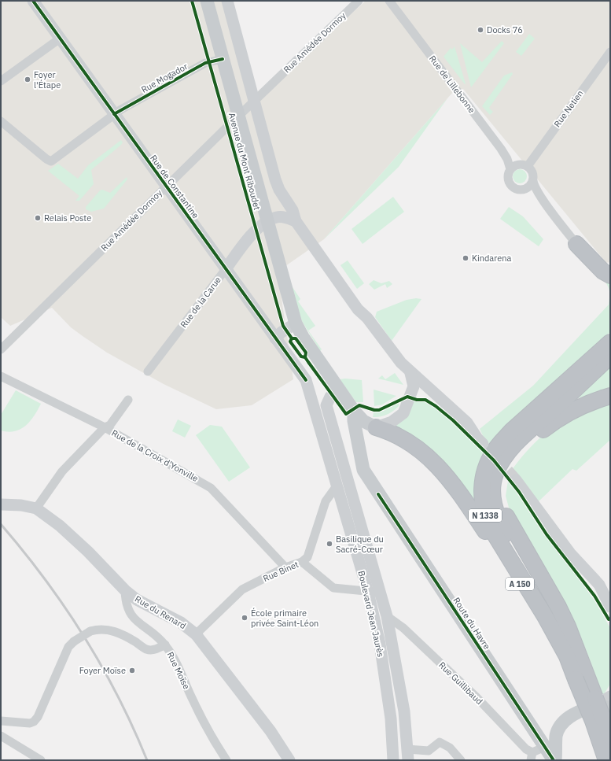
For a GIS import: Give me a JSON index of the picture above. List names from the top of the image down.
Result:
{
  "streets": {
    "highway": ["N 1338", "A 150"],
    "main road": [
      "Avenue du Mont Riboudet",
      "Rue de Constantine",
      "Rue de la Carue",
      "Rue du Renard",
      "Boulevard Jean Jaurès",
      "Route du Havre"
    ],
    "street": [
      "Rue Amédée Dormoy",
      "Rue Mogador",
      "Rue de Lillebonne",
      "Rue Netien",
      "Rue de la Croix d'Yonville",
      "Rue Binet",
      "Rue Moïse",
      "Rue Guillibaud"
    ]
  },
  "crossings": [
    ["Rue Amédée Dormoy", "Avenue du Mont Riboudet"],
    ["Rue Amédée Dormoy", "Rue de Constantine"],
    ["Rue Mogador", "Avenue du Mont Riboudet"],
    ["Rue Mogador", "Rue de Constantine"],
    ["Rue de Lillebonne", "Rue Netien"],
    ["Avenue du Mont Riboudet", "Rue de la Carue"],
    ["Avenue du Mont Riboudet", "A 150"],
    ["Avenue du Mont Riboudet", "Boulevard Jean Jaurès"],
    ["Avenue du Mont Riboudet", "Route du Havre"],
    ["Rue de Constantine", "Rue de la Carue"],
    ["Rue de Constantine", "Boulevard Jean Jaurès"],
    ["Rue de la Croix d'Yonville", "Rue Binet"],
    ["N 1338", "A 150"],
    ["Rue Binet", "Rue du Renard"],
    ["Rue Binet", "Boulevard Jean Jaurès"],
    ["Rue du Renard", "Rue Moïse"],
    ["Boulevard Jean Jaurès", "Rue Guillibaud"],
    ["Route du Havre", "Rue Guillibaud"]
  ],
  "places": [
    "Docks 76",
    "Foyer l'Étape",
    "Relais Poste",
    "Kindarena",
    "Basilique du Sacré-Cœur",
    "École primaire privée Saint-Léon",
    "Foyer Moïse"
  ]
}
